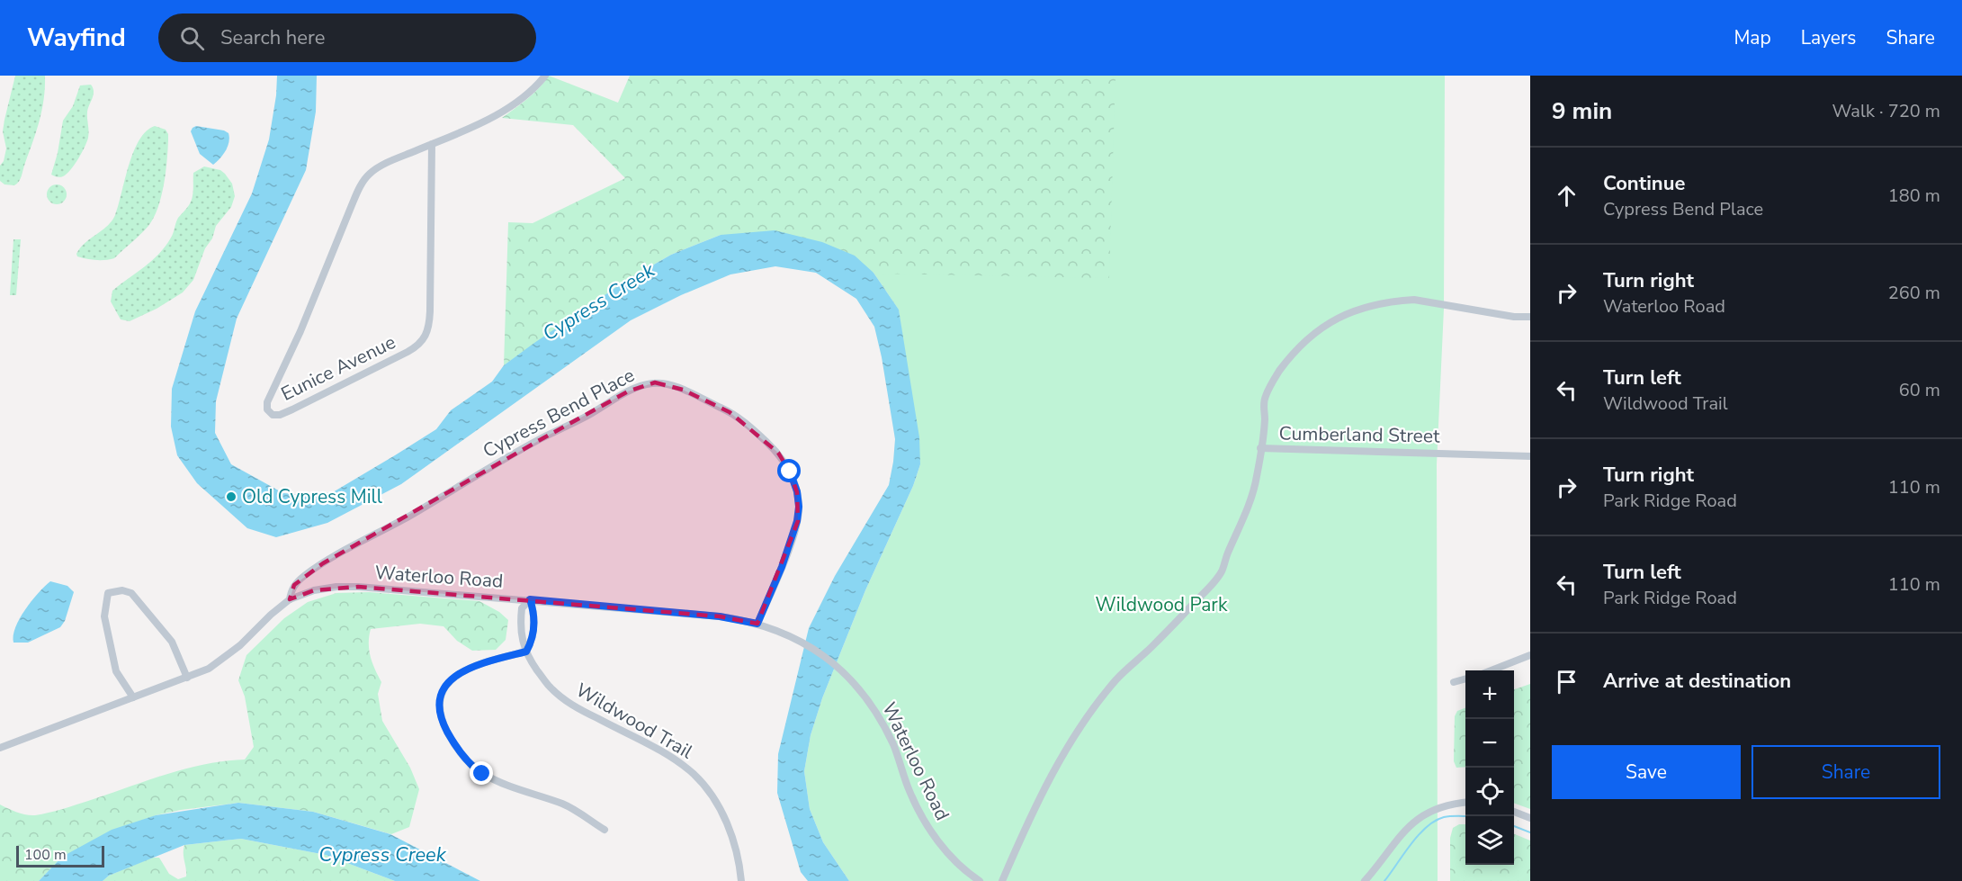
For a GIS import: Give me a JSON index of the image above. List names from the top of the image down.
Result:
{
  "streets": {
    "street": [
      "Eunice Avenue",
      "Cypress Bend Place",
      "Cumberland Street",
      "Waterloo Road",
      "Wildwood Trail"
    ]
  },
  "crossings": [
    ["Cypress Bend Place", "Waterloo Road"],
    ["Waterloo Road", "Wildwood Trail"]
  ],
  "water": ["Cypress Creek"],
  "parks": ["Wildwood Park"],
  "places": ["Old Cypress Mill"],
  "scale_bar": "100 m",
  "page": {
    "header": "Wayfind",
    "search": "Search here",
    "nav": ["Map", "Layers", "Share"],
    "heading": ["9 min", "Walk · 720 m"],
    "list": [
      ["Continue", "Cypress Bend Place", "180 m"],
      ["Turn right", "Waterloo Road", "260 m"],
      ["Turn left", "Wildwood Trail", "60 m"],
      ["Turn right", "Park Ridge Road", "110 m"],
      ["Turn left", "Park Ridge Road", "110 m"],
      "Arrive at destination"
    ],
    "map_buttons": ["+", "−"],
    "buttons": ["Save", "Share"],
    "scale": "100 m"
  }
}
